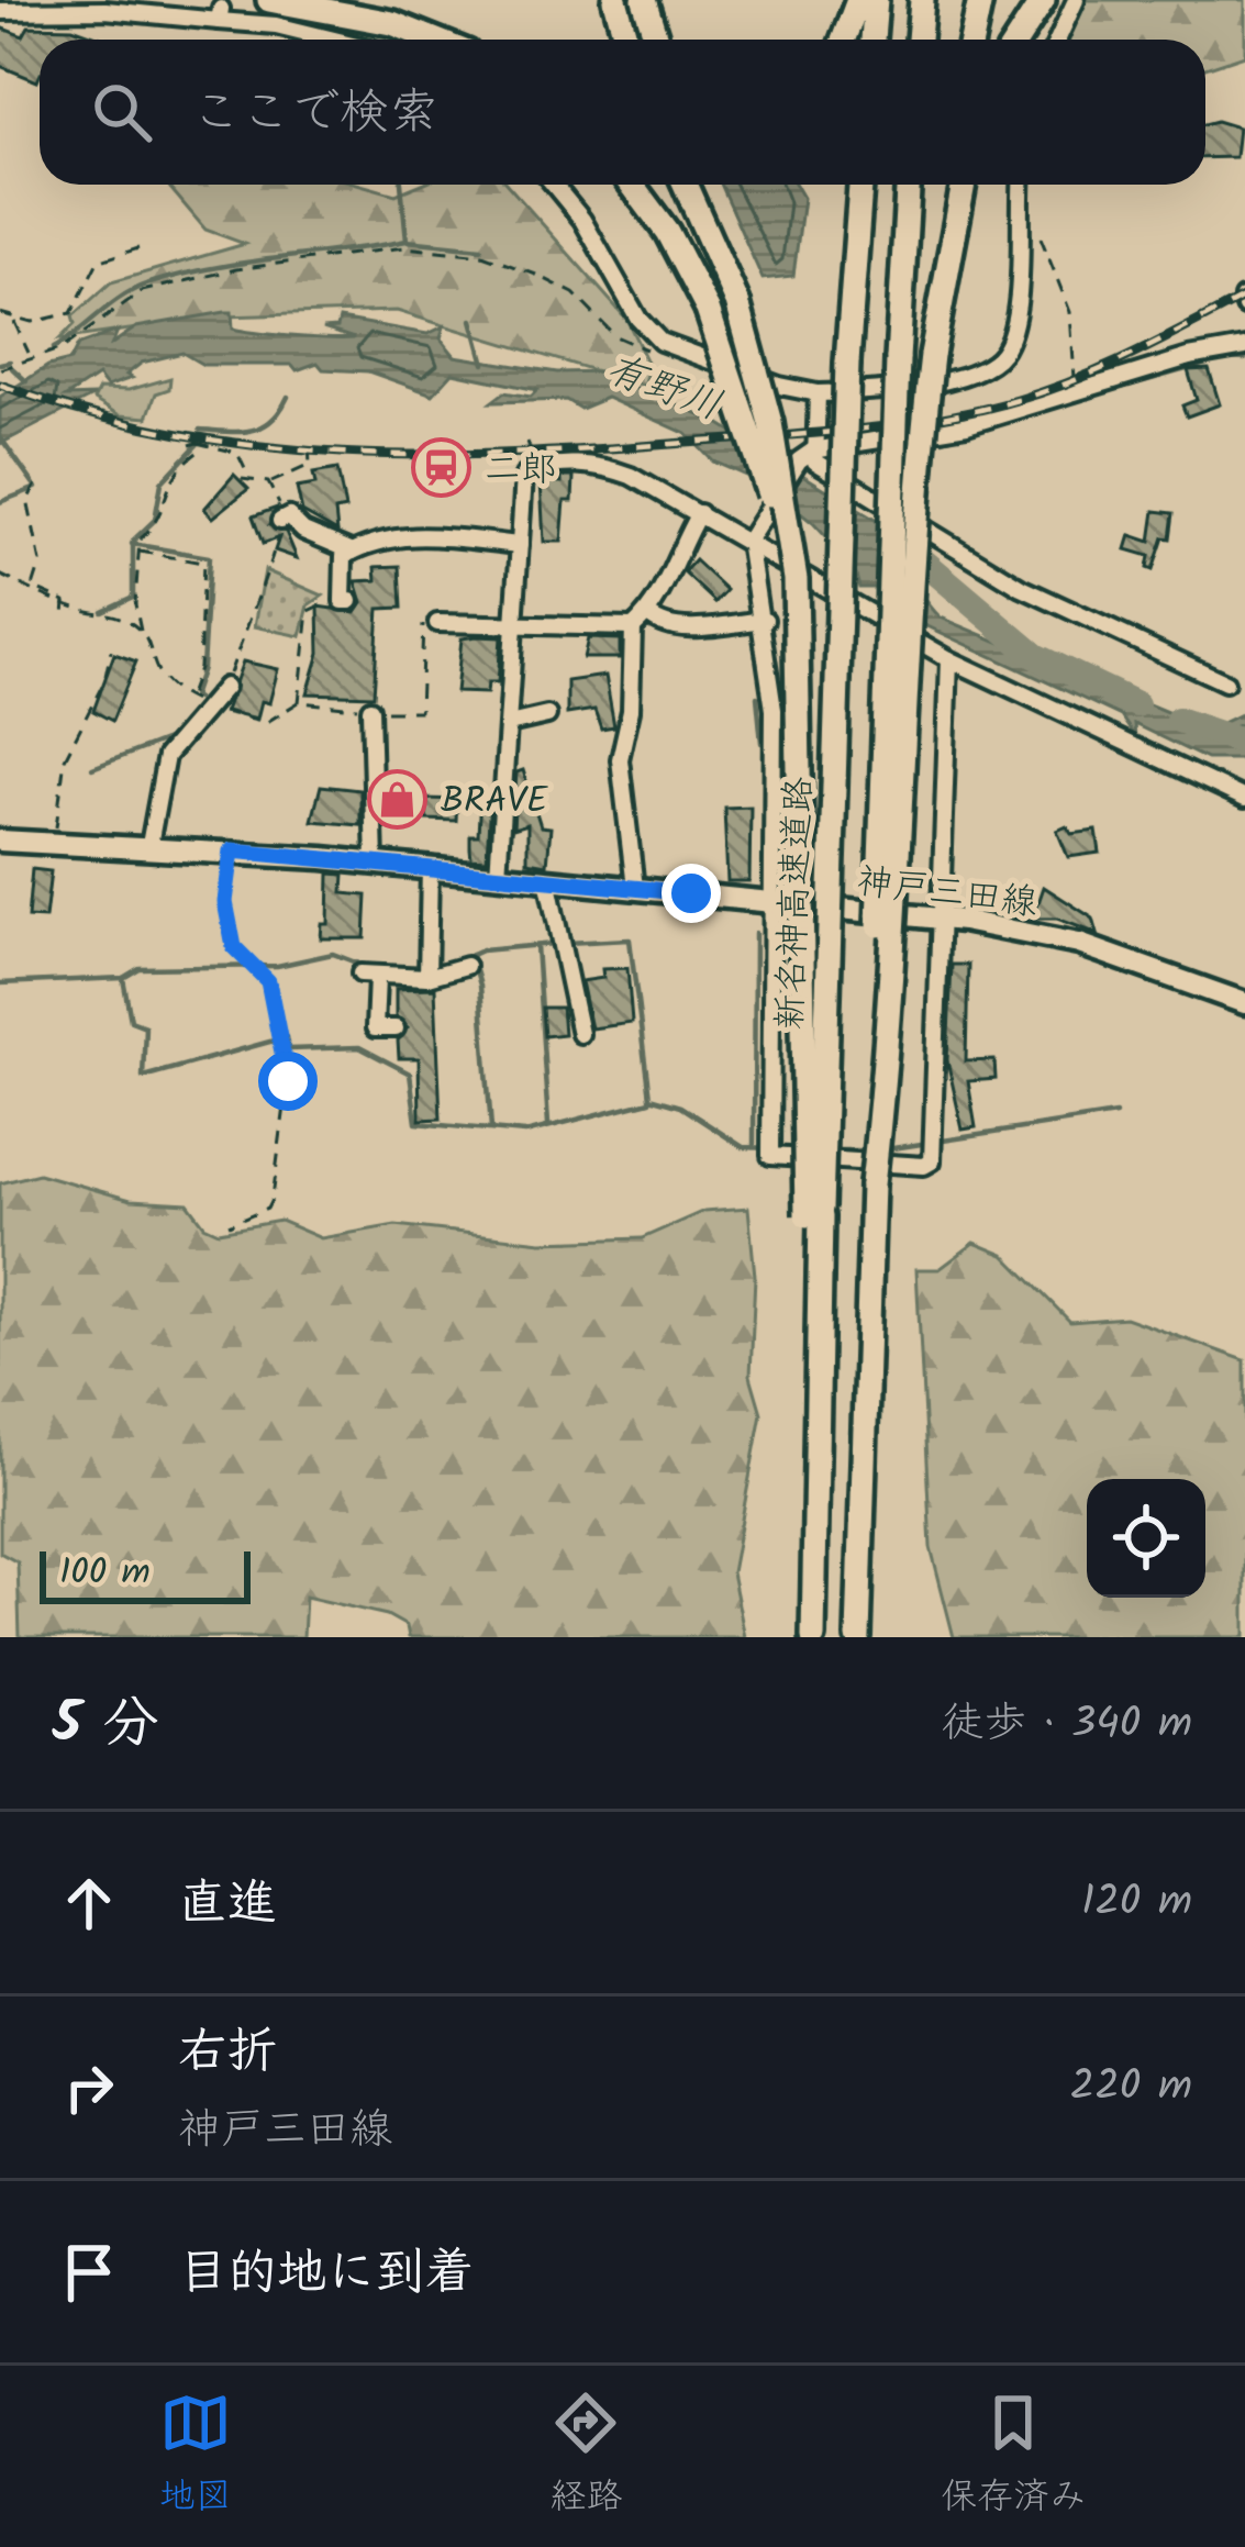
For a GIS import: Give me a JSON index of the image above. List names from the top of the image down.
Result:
{
  "streets": {
    "highway": ["新名神高速道路"],
    "main road": ["神戸三田線"]
  },
  "water": ["有野川"],
  "places": {
    "station": ["二郎"],
    "shop": ["BRAVE"]
  },
  "scale_bar": "100 m",
  "page": {
    "search": "ここで検索",
    "scale": "100 m",
    "heading": ["5 分", "徒歩 · 340 m"],
    "list": [
      ["直進", "120 m"],
      ["右折", "神戸三田線", "220 m"],
      "目的地に到着"
    ],
    "nav": ["地図", "経路", "保存済み"]
  }
}
